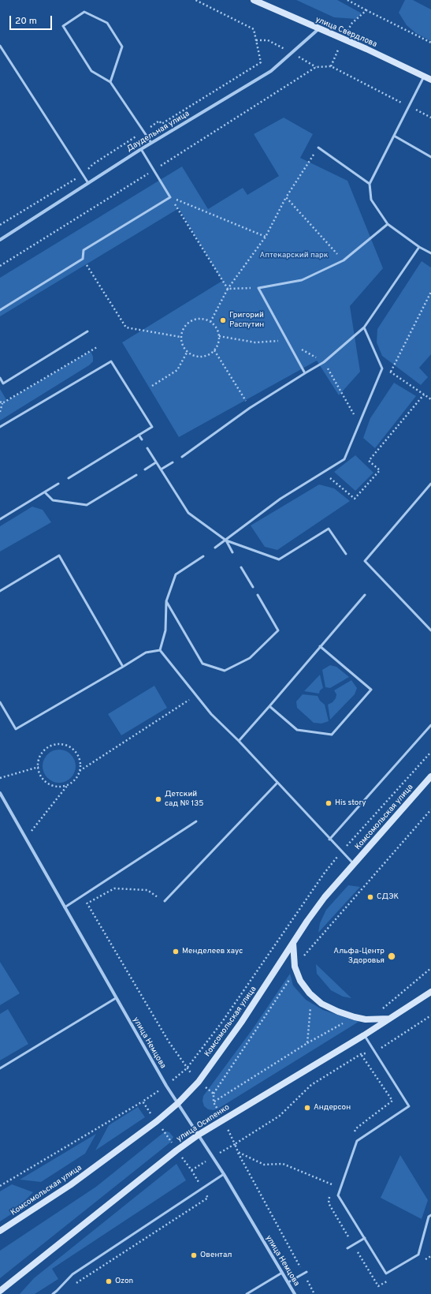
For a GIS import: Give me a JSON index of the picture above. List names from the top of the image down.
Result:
{
  "streets": {
    "main road": ["улица Свердлова", "Комсомольская улица", "улица Осипенко"],
    "street": ["Даудельная улица", "улица Немцова"]
  },
  "crossings": [
    ["улица Свердлова", "Даудельная улица"],
    ["Комсомольская улица", "улица Немцова"],
    ["улица Немцова", "улица Осипенко"]
  ],
  "parks": ["Аптекарский парк"],
  "places": [
    "Григорий Распутин",
    "Детский сад № 135",
    "His story",
    "СДЭК",
    "Менделеев хаус",
    "Альфа-Центр Здоровья",
    "Андерсон",
    "Овентал",
    "Ozon"
  ],
  "scale_bar": "20 m"
}
